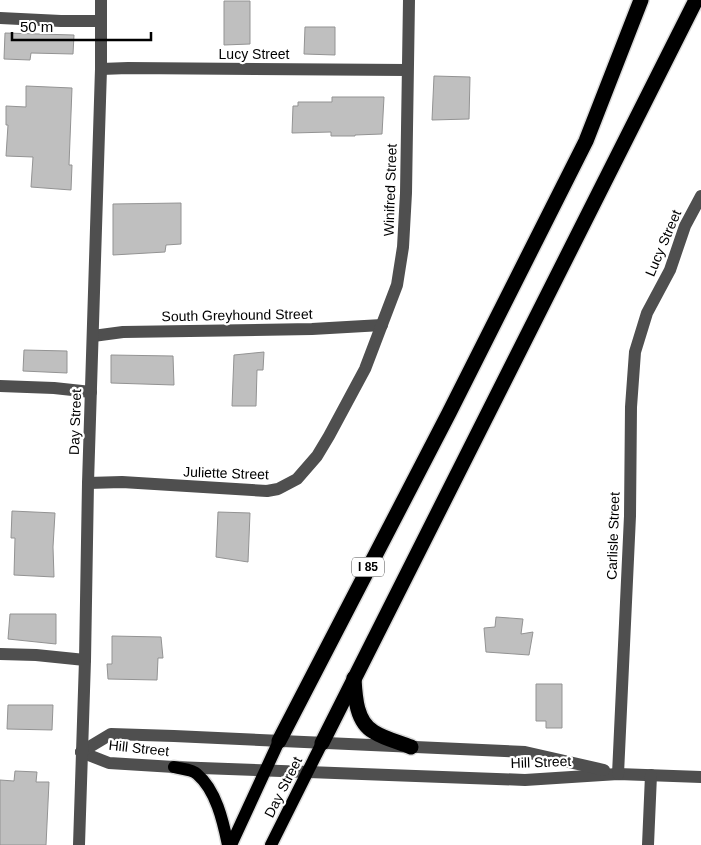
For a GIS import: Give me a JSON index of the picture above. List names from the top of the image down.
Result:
{
  "streets": {
    "highway": ["I 85"],
    "main road": ["Day Street"],
    "street": [
      "Lucy Street",
      "Winifred Street",
      "South Greyhound Street",
      "Juliette Street",
      "Carlisle Street",
      "Hill Street"
    ]
  },
  "crossings": [
    ["Lucy Street", "Winifred Street"],
    ["Lucy Street", "Day Street"],
    ["Lucy Street", "Carlisle Street"],
    ["Winifred Street", "South Greyhound Street"],
    ["Winifred Street", "Juliette Street"],
    ["South Greyhound Street", "Day Street"],
    ["Day Street", "Juliette Street"],
    ["Day Street", "I 85"],
    ["Day Street", "Hill Street"],
    ["Carlisle Street", "Hill Street"],
    ["I 85", "Hill Street"]
  ],
  "scale_bar": "50 m"
}
